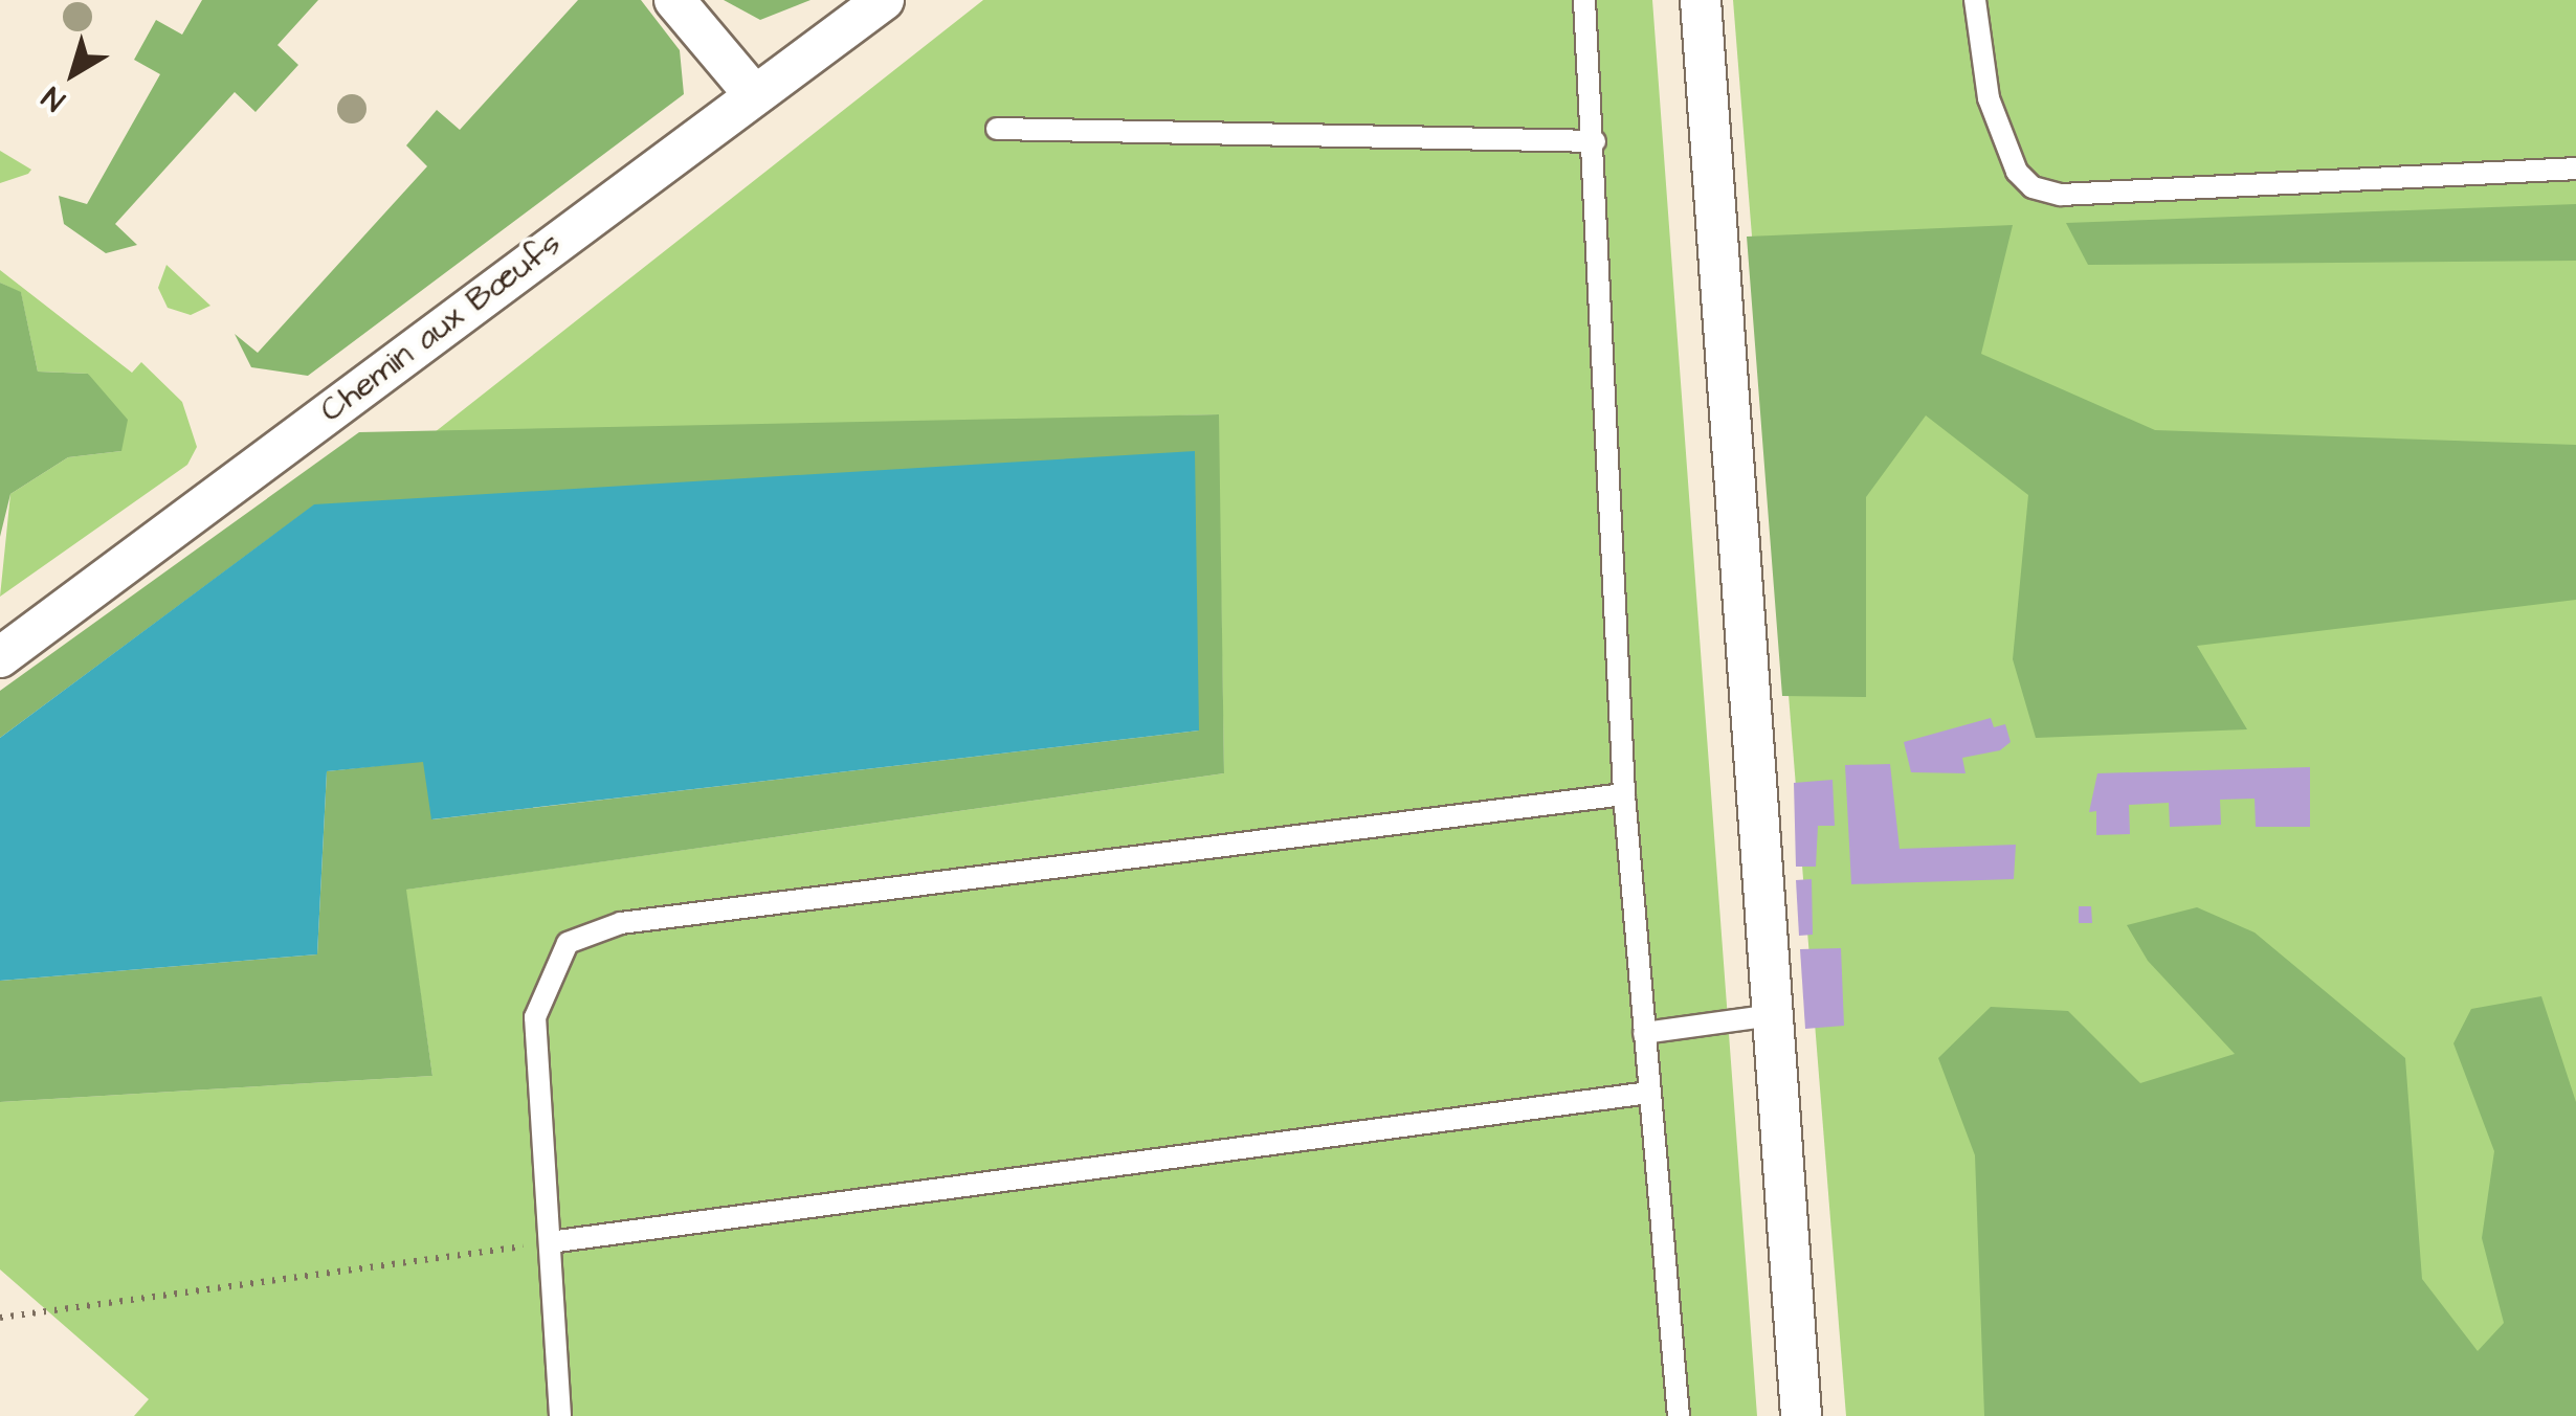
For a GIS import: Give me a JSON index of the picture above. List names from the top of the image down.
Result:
{
  "streets": {
    "street": ["Chemin aux Bœufs"]
  },
  "north": "bottom left"
}
